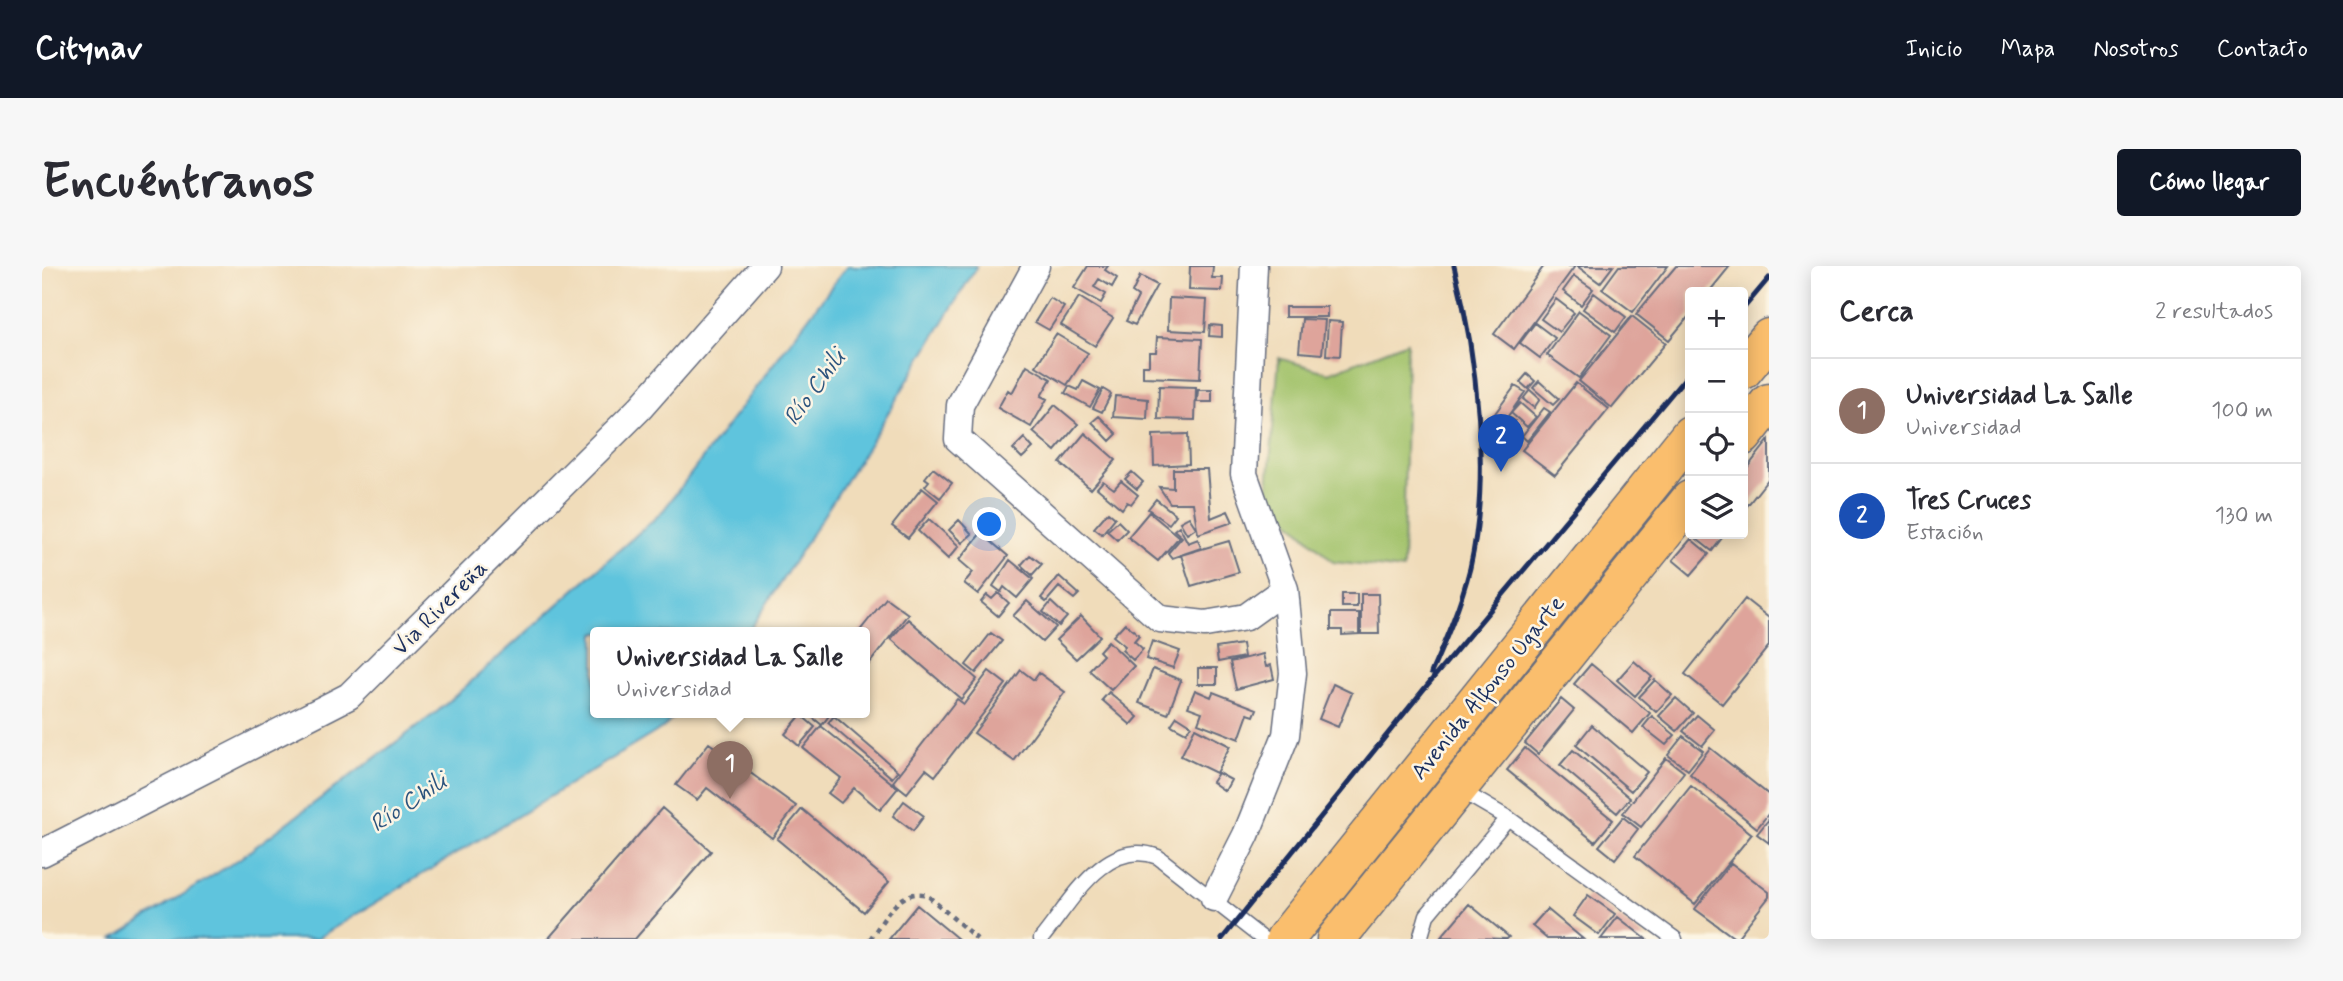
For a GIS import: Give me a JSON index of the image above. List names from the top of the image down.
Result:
{
  "streets": {
    "main road": ["Avenida Alfonso Ugarte"],
    "street": ["Via Rivereña"]
  },
  "water": ["Río Chili"],
  "page": {
    "header": "Citynav",
    "nav": [
      "Inicio",
      "Mapa",
      "Nosotros",
      "Contacto"
    ],
    "buttons": "Cómo llegar",
    "title": "Encuéntranos",
    "heading": ["Cerca", "2 resultados"],
    "map_buttons": ["+", "−"],
    "list": [
      {
        "mark": "1",
        "name": "Universidad La Salle",
        "note": "Universidad",
        "value": "100 m"
      },
      {
        "mark": "2",
        "name": "Tres Cruces",
        "note": "Estación",
        "value": "130 m"
      }
    ],
    "pins": ["2", "1"],
    "popup": ["Universidad La Salle", "Universidad"]
  }
}
